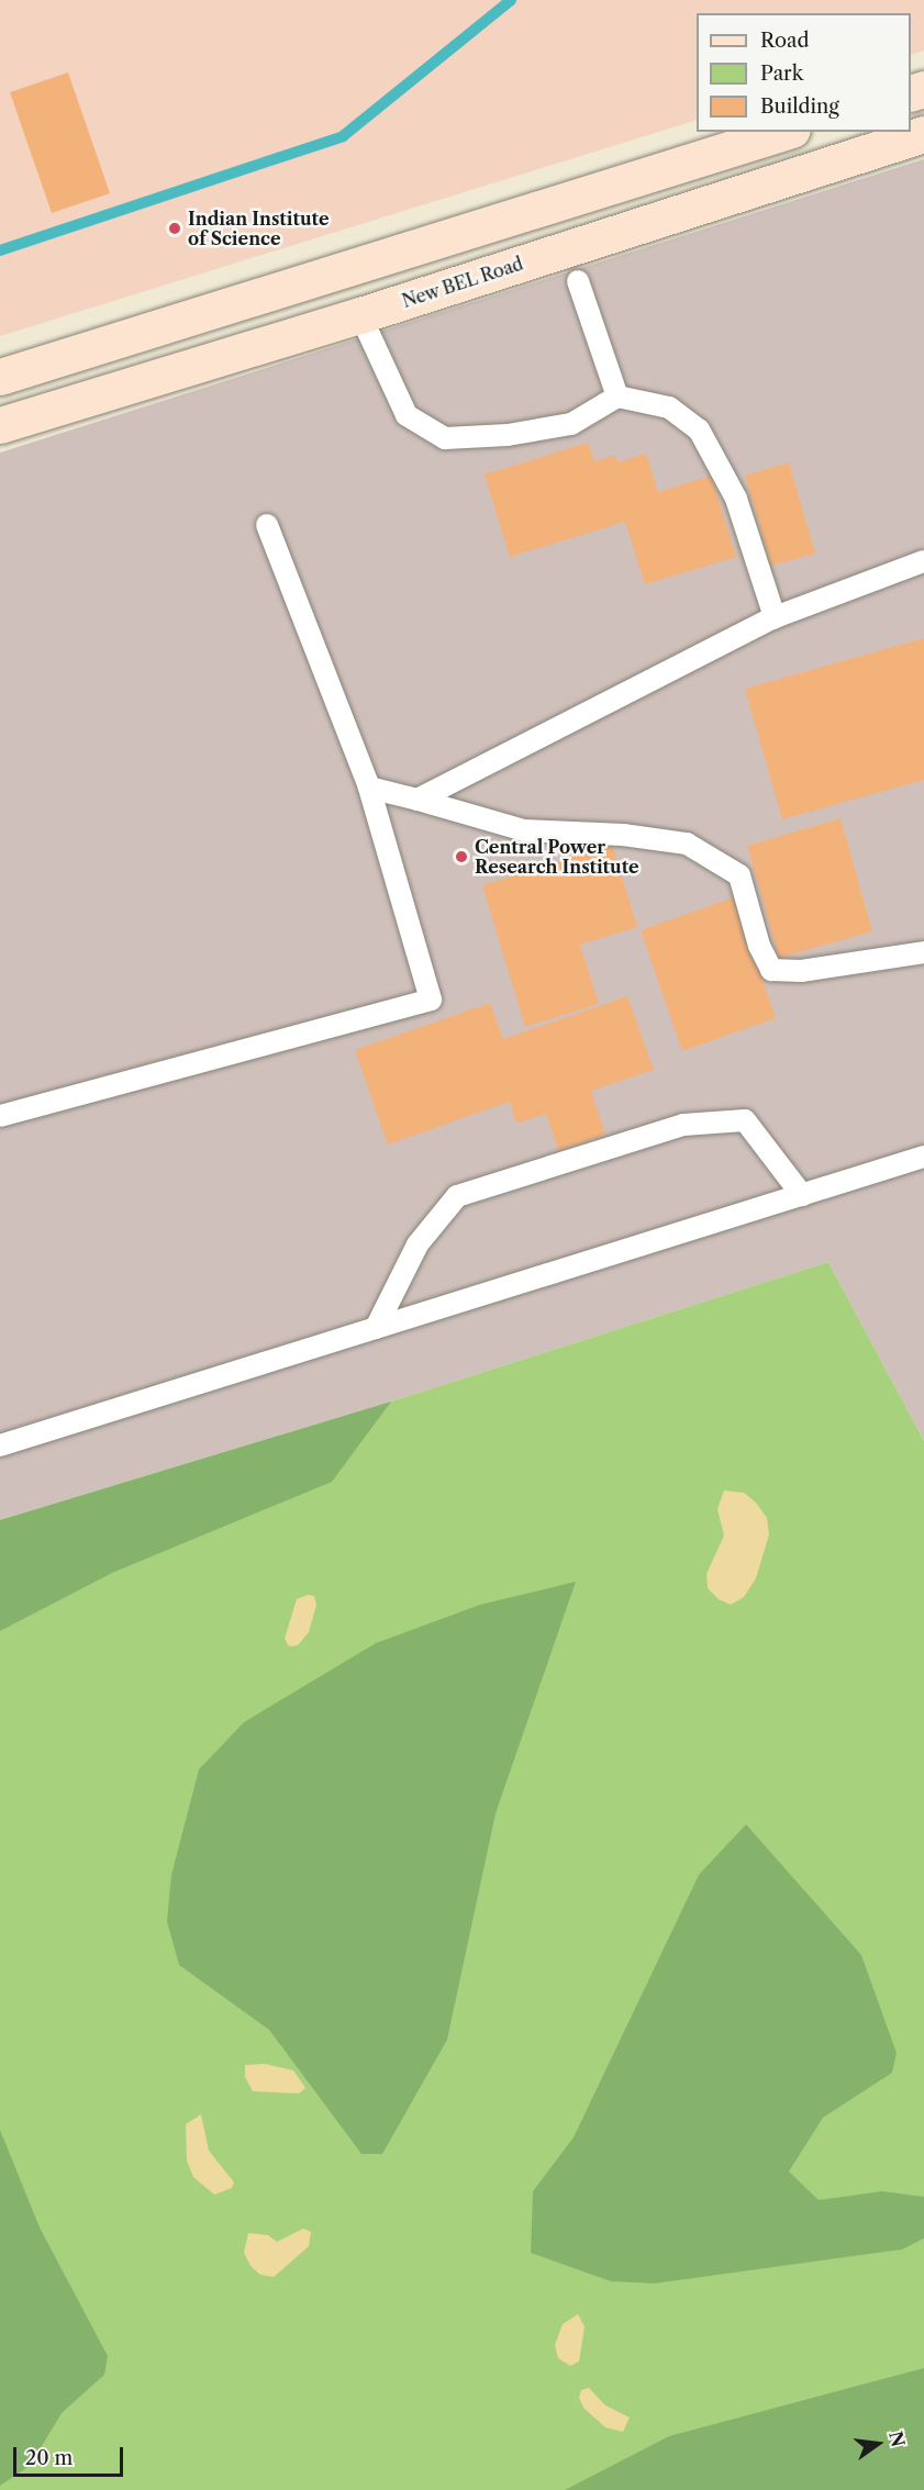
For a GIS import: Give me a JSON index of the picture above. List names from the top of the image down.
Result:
{
  "streets": {
    "main road": ["New BEL Road"]
  },
  "places": ["Indian Institute of Science", "Central Power Research Institute"],
  "legend": ["Road", "Park", "Building"],
  "scale_bar": "20 m",
  "north": "right"
}
